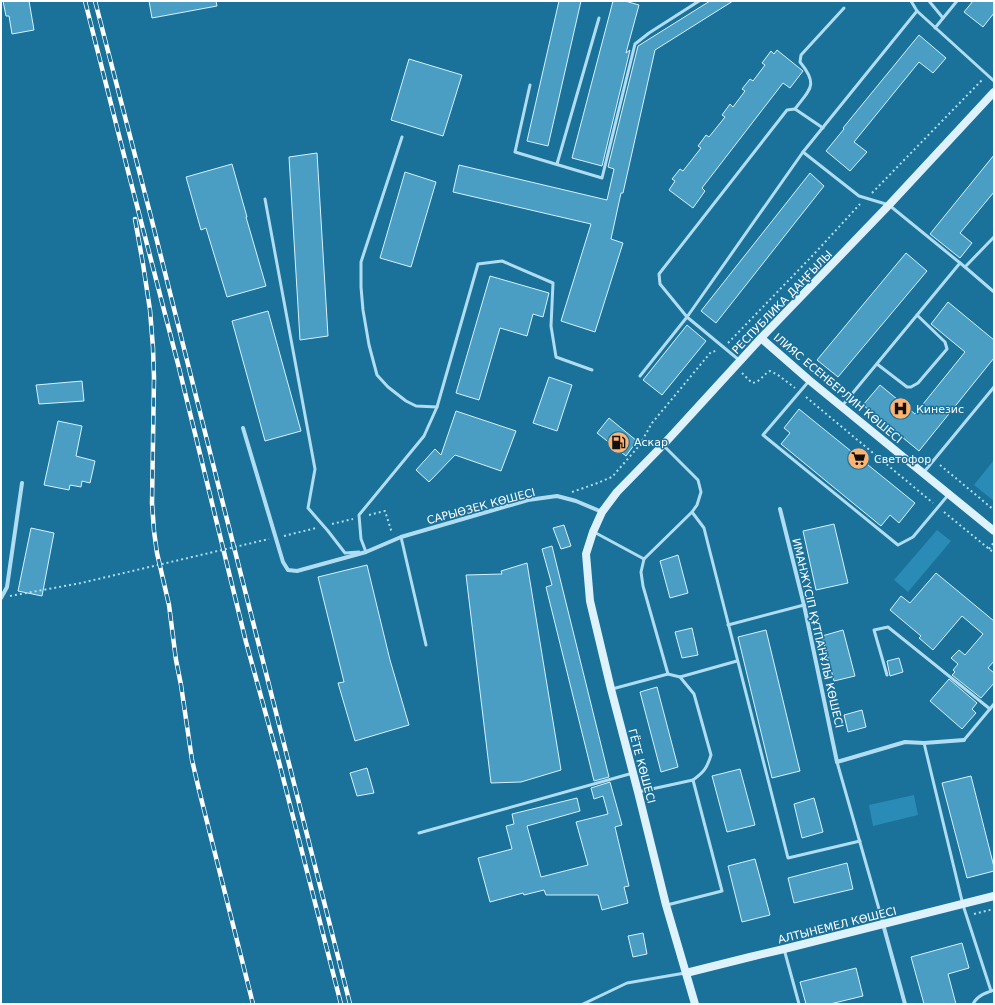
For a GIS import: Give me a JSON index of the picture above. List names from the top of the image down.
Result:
{
  "streets": {
    "main road": [
      "РЕСПУБЛИКА ДАҢҒЫЛЫ",
      "ІЛИЯС ЕСЕНБЕРЛИН КӨШЕСІ",
      "ГЁТЕ КӨШЕСІ",
      "АЛТЫНЕМЕЛ КӨШЕСІ"
    ],
    "street": ["САРЫӨЗЕК КӨШЕСІ", "ИМАНЖҮСІП ҚҰТПАНҰЛЫ КӨШЕСІ"]
  },
  "crossings": [
    ["РЕСПУБЛИКА ДАҢҒЫЛЫ", "ІЛИЯС ЕСЕНБЕРЛИН КӨШЕСІ"],
    ["РЕСПУБЛИКА ДАҢҒЫЛЫ", "САРЫӨЗЕК КӨШЕСІ"],
    ["РЕСПУБЛИКА ДАҢҒЫЛЫ", "ГЁТЕ КӨШЕСІ"],
    ["ГЁТЕ КӨШЕСІ", "АЛТЫНЕМЕЛ КӨШЕСІ"]
  ],
  "places": {
    "hospital": ["Кинезис"],
    "fuel station": ["Аскар"],
    "supermarket": ["Светофор"]
  }
}
